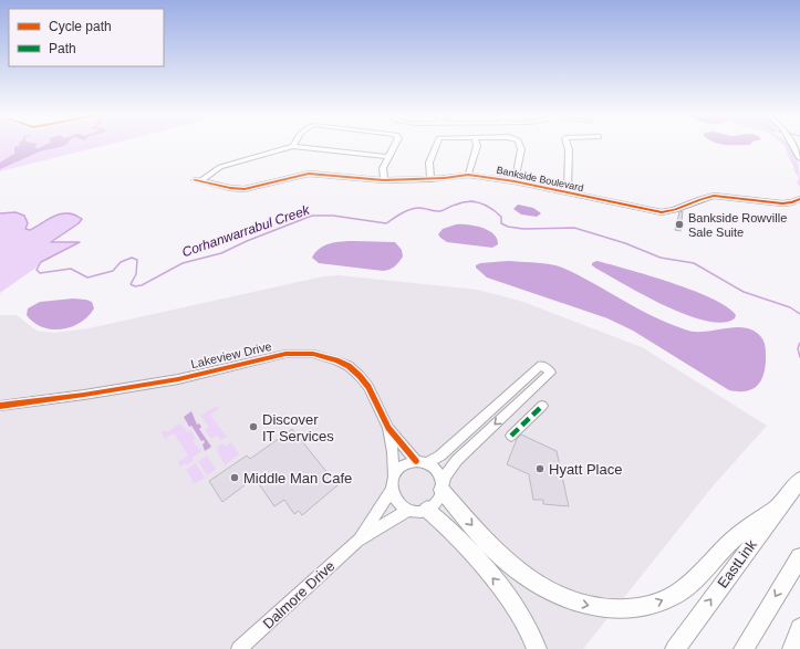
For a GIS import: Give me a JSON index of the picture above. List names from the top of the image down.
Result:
{
  "streets": {
    "highway": ["EastLink"],
    "street": ["Bankside Boulevard", "Lakeview Drive", "Dalmore Drive"]
  },
  "crossings": [
    ["Lakeview Drive", "Dalmore Drive"]
  ],
  "water": ["Corhanwarrabul Creek"],
  "places": [
    "Bankside Rowville Sale Suite",
    "Discover IT Services",
    "Hyatt Place",
    "Middle Man Cafe"
  ],
  "legend": ["Cycle path", "Path"]
}
